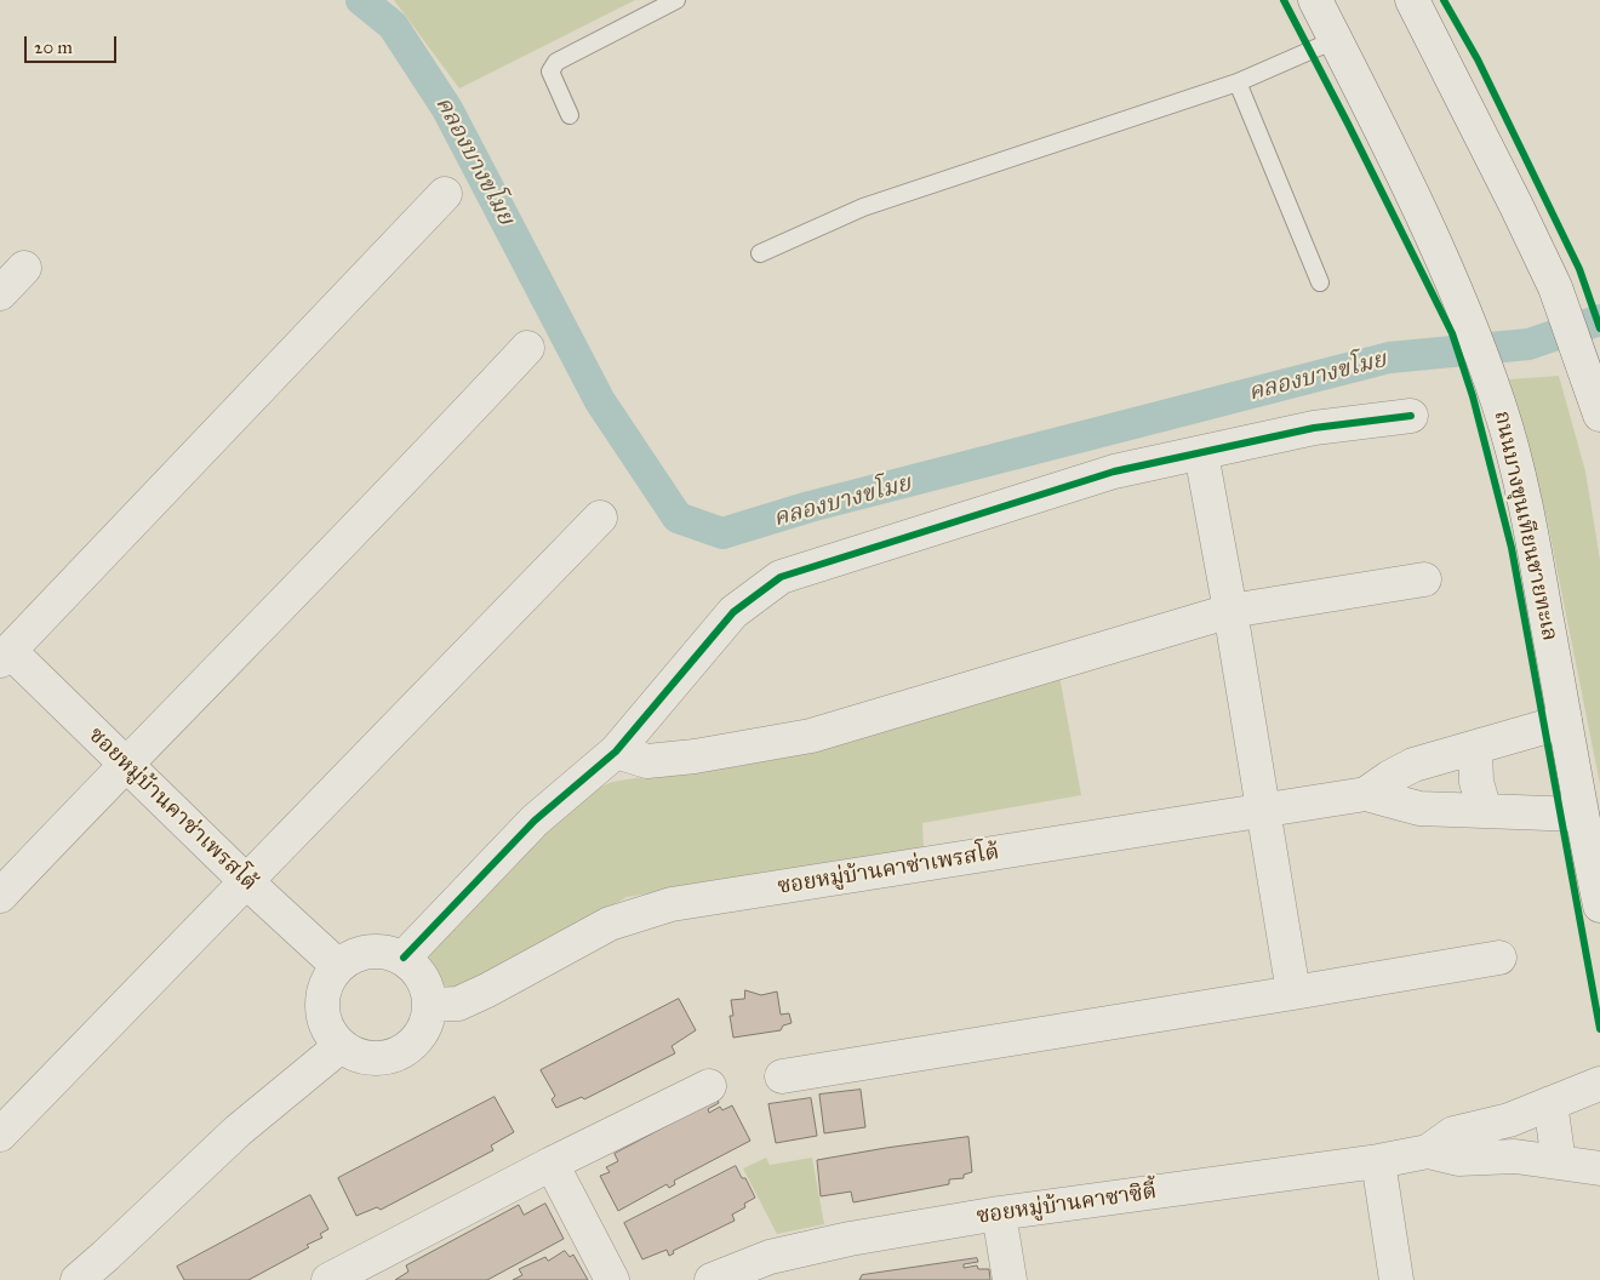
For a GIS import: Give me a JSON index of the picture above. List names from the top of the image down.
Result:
{
  "streets": {
    "street": ["ถนนบางขุนเทียนชายทะเล", "ซอยหมู่บ้านคาซ่าเพรสโต้", "ซอยหมู่บ้านคาซาซิตี้"]
  },
  "crossings": [
    ["ถนนบางขุนเทียนชายทะเล", "ซอยหมู่บ้านคาซ่าเพรสโต้"]
  ],
  "water": ["คลองบางขโมย"],
  "scale_bar": "20 m"
}
